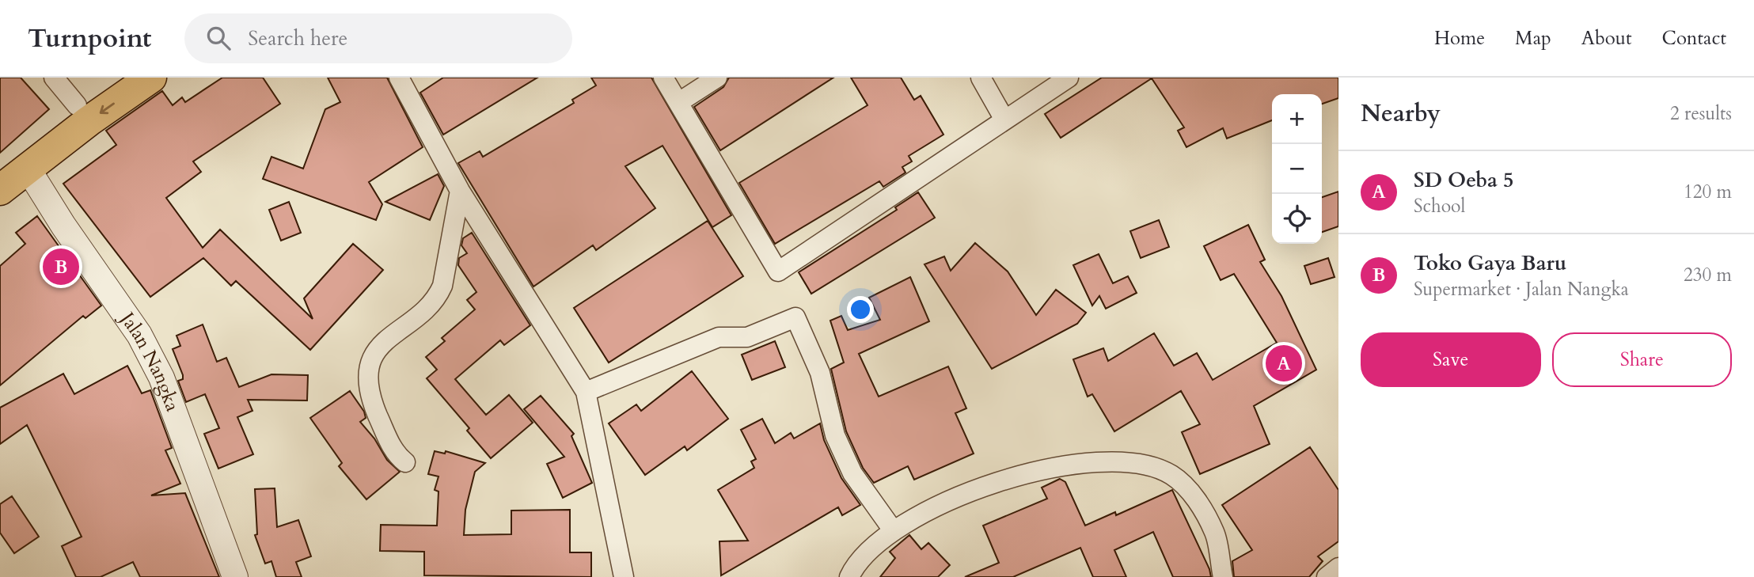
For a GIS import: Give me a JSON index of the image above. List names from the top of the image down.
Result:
{
  "streets": {
    "street": ["Jalan Nangka"]
  },
  "page": {
    "header": "Turnpoint",
    "search": "Search here",
    "nav": [
      "Home",
      "Map",
      "About",
      "Contact"
    ],
    "heading": ["Nearby", "2 results"],
    "map_buttons": ["+", "−"],
    "list": [
      {
        "mark": "A",
        "name": "SD Oeba 5",
        "note": "School",
        "value": "120 m"
      },
      {
        "mark": "B",
        "name": "Toko Gaya Baru",
        "note": "Supermarket · Jalan Nangka",
        "value": "230 m"
      }
    ],
    "pins": ["B", "A"],
    "buttons": ["Save", "Share"]
  }
}
